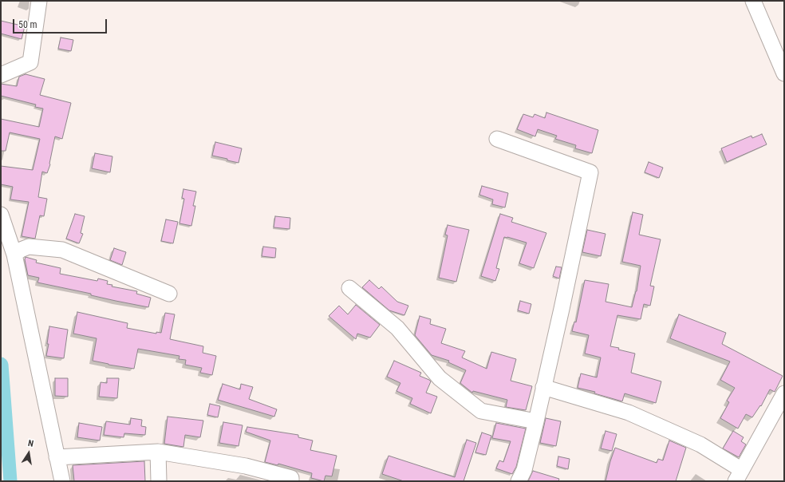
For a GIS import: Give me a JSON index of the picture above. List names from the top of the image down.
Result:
{
  "scale_bar": "50 m",
  "north": "top"
}
